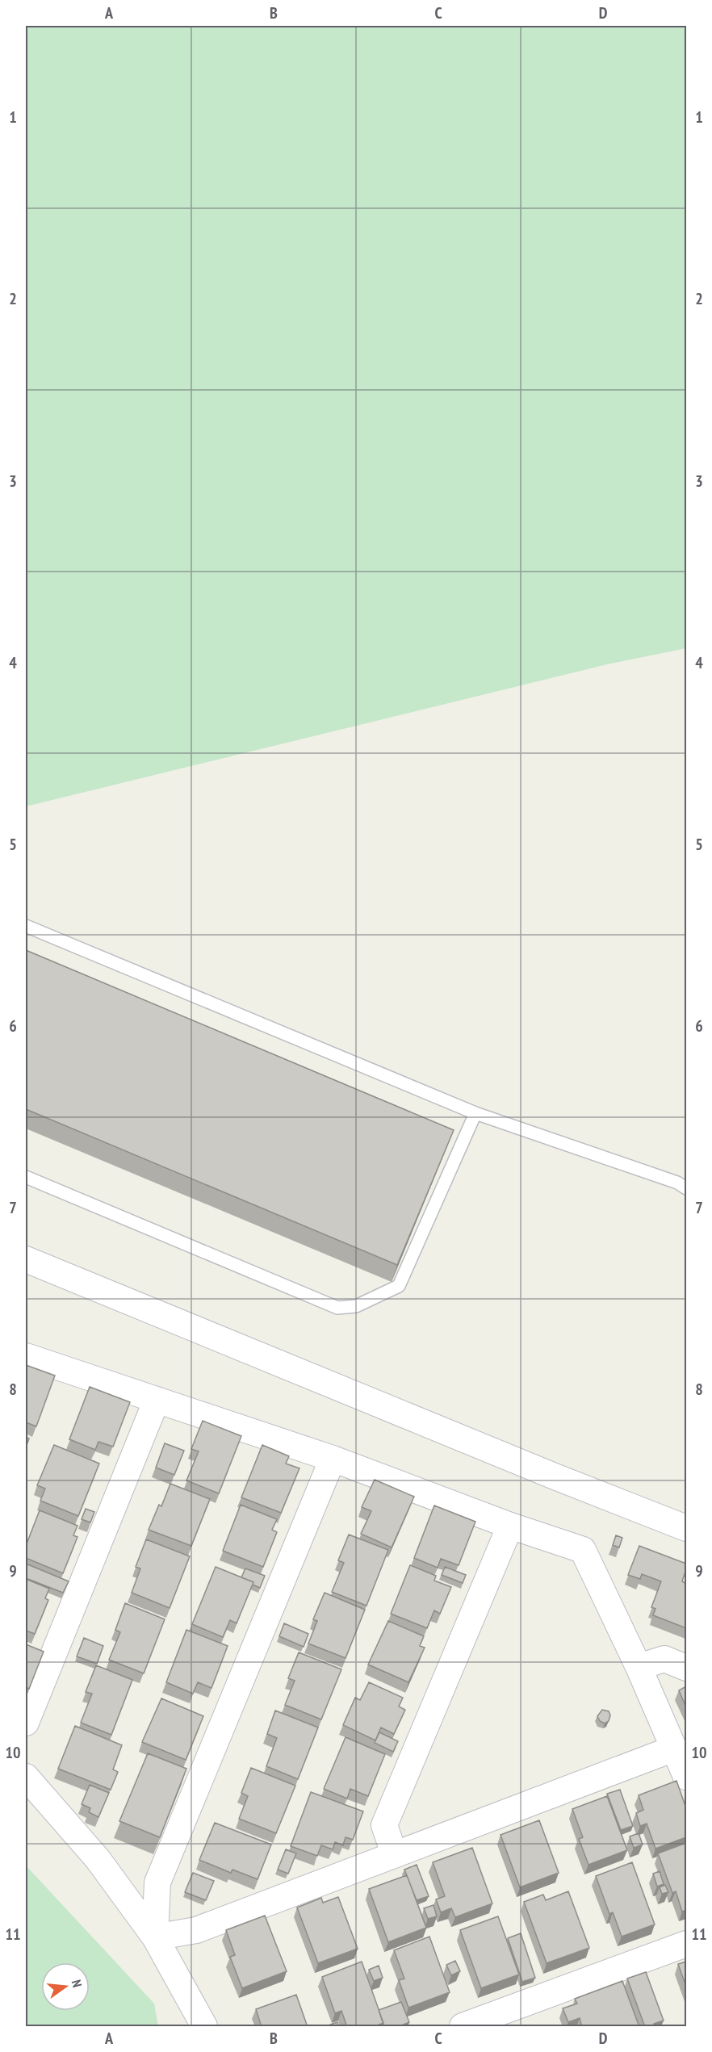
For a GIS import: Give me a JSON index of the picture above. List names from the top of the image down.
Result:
{
  "north": "right",
  "grid": {
    "columns": [
      "A",
      "B",
      "C",
      "D"
    ],
    "rows": [
      "1",
      "2",
      "3",
      "4",
      "5",
      "6",
      "7",
      "8",
      "9",
      "10",
      "11"
    ]
  }
}
